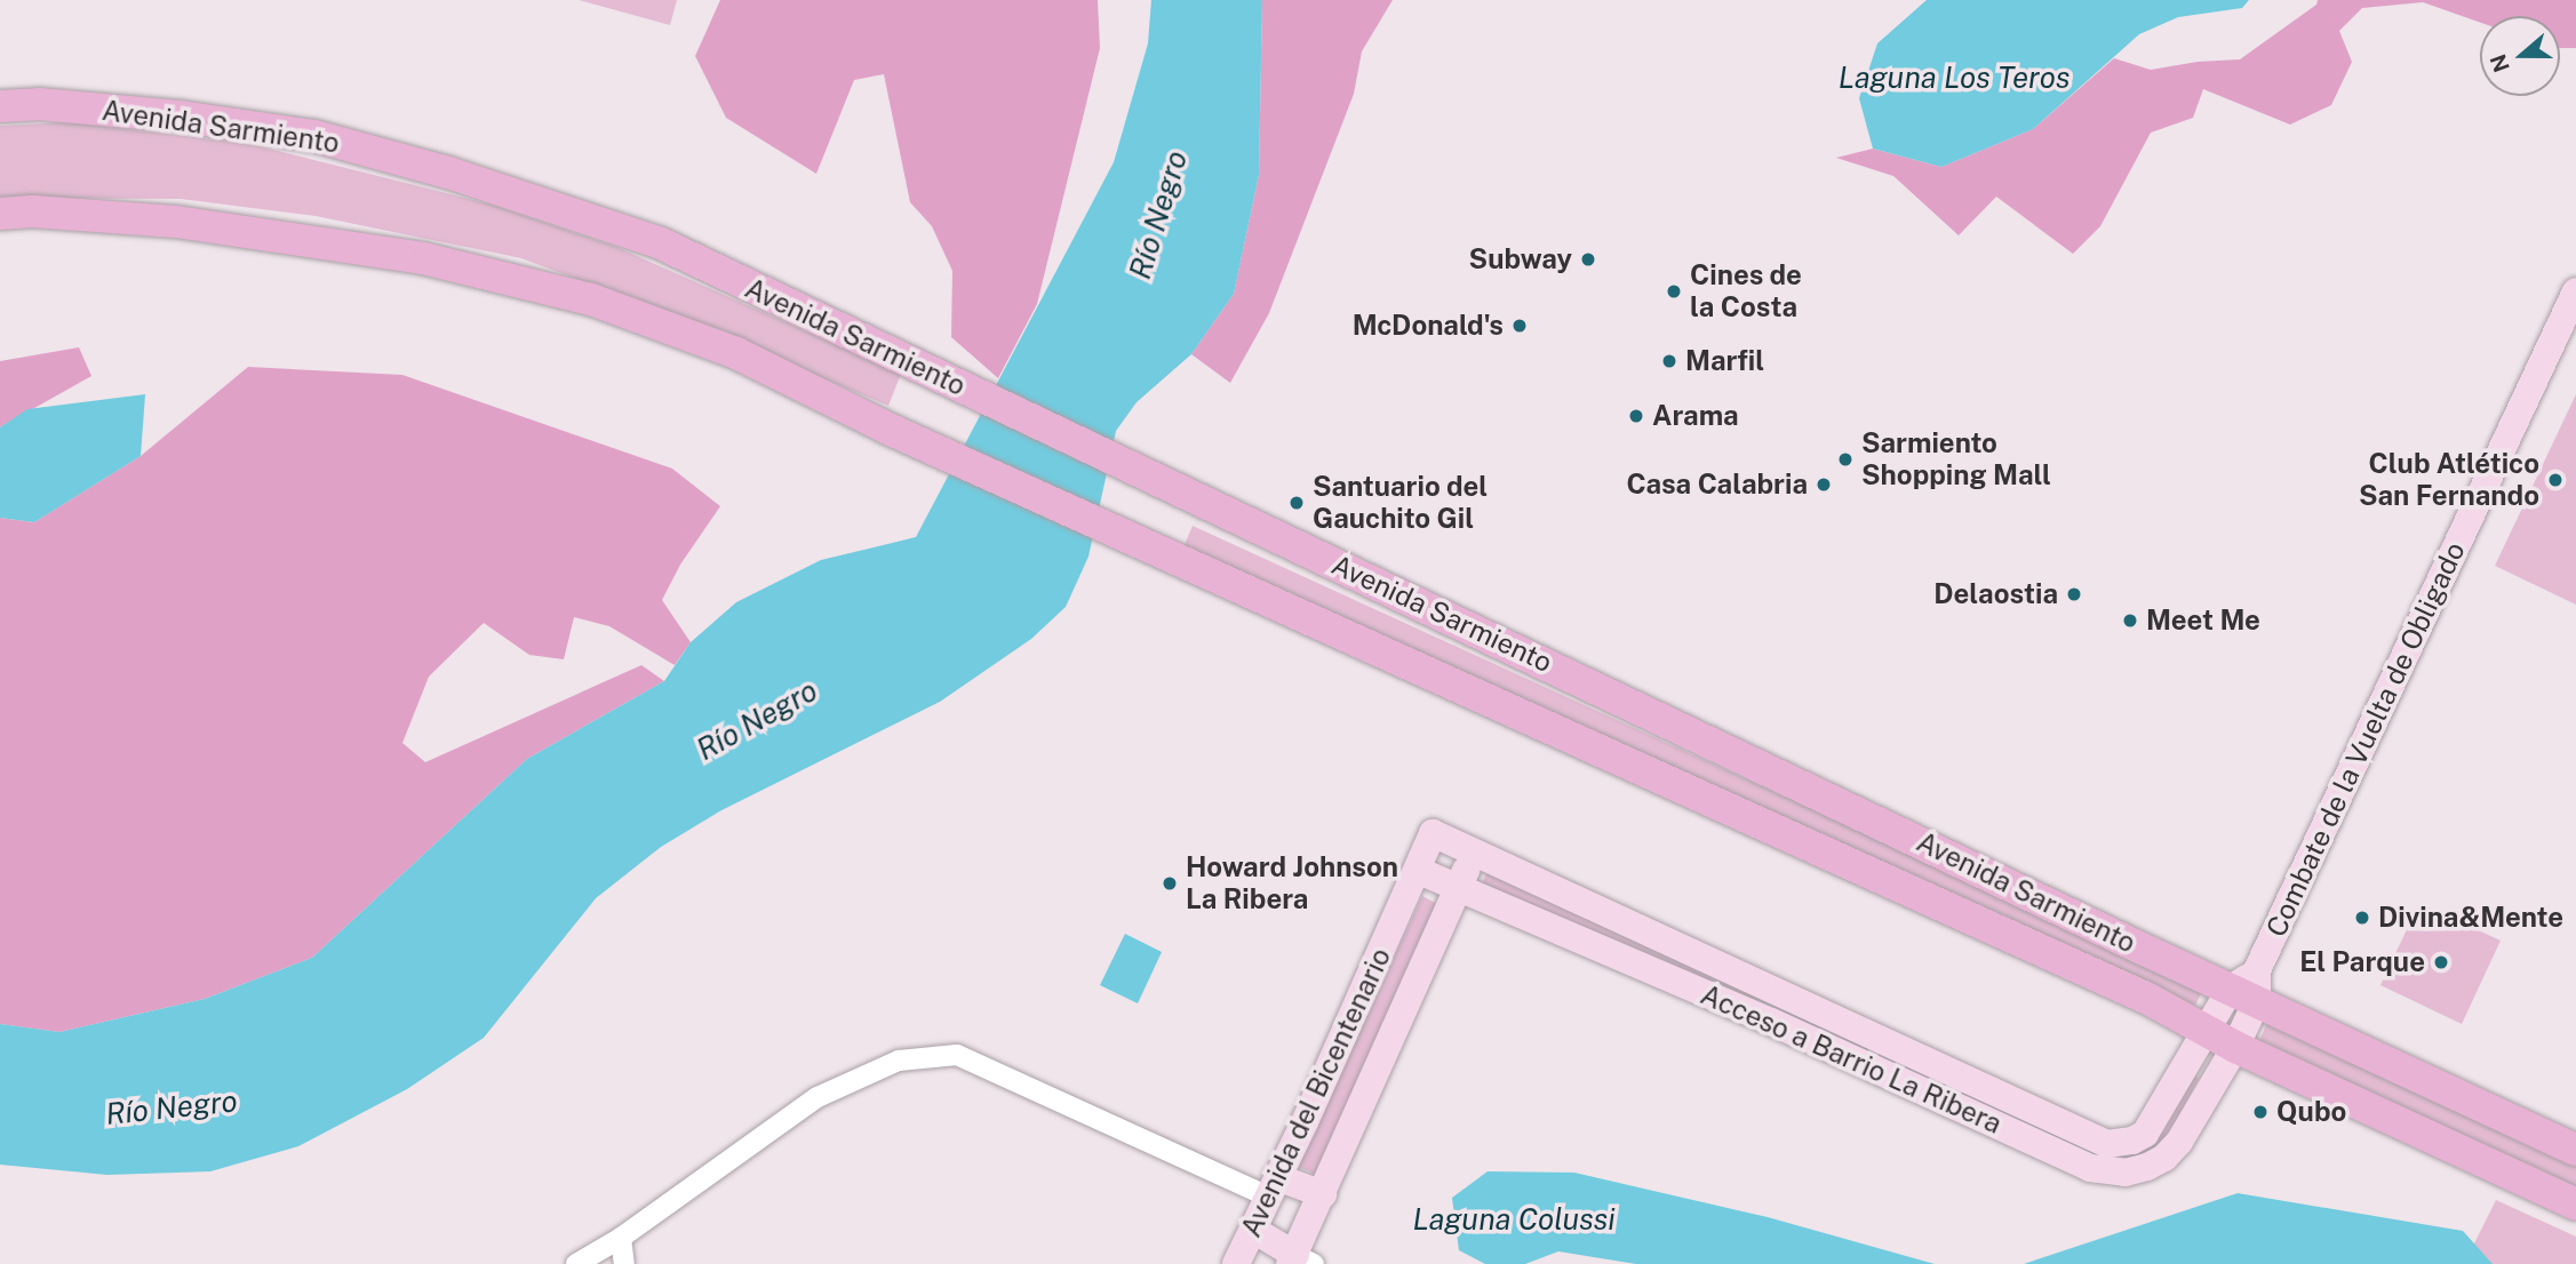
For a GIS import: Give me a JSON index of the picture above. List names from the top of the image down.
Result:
{
  "streets": {
    "main road": ["Avenida Sarmiento"],
    "street": ["Combate de la Vuelta de Obligado", "Acceso a Barrio La Ribera", "Avenida del Bicentenario"]
  },
  "crossings": [
    ["Avenida Sarmiento", "Combate de la Vuelta de Obligado"],
    ["Avenida Sarmiento", "Acceso a Barrio La Ribera"],
    ["Combate de la Vuelta de Obligado", "Acceso a Barrio La Ribera"],
    ["Combate de la Vuelta de Obligado", "Avenida del Bicentenario"],
    ["Acceso a Barrio La Ribera", "Avenida del Bicentenario"]
  ],
  "water": ["Laguna Los Teros", "Río Negro", "Laguna Colussi"],
  "places": [
    "Subway",
    "Cines de la Costa",
    "McDonald's",
    "Marfil",
    "Arama",
    "Sarmiento Shopping Mall",
    "Club Atlético San Fernando",
    "Casa Calabria",
    "Santuario del Gauchito Gil",
    "Delaostia",
    "Meet Me",
    "Howard Johnson La Ribera",
    "Divina&Mente",
    "El Parque",
    "Qubo"
  ],
  "north": "left"
}
